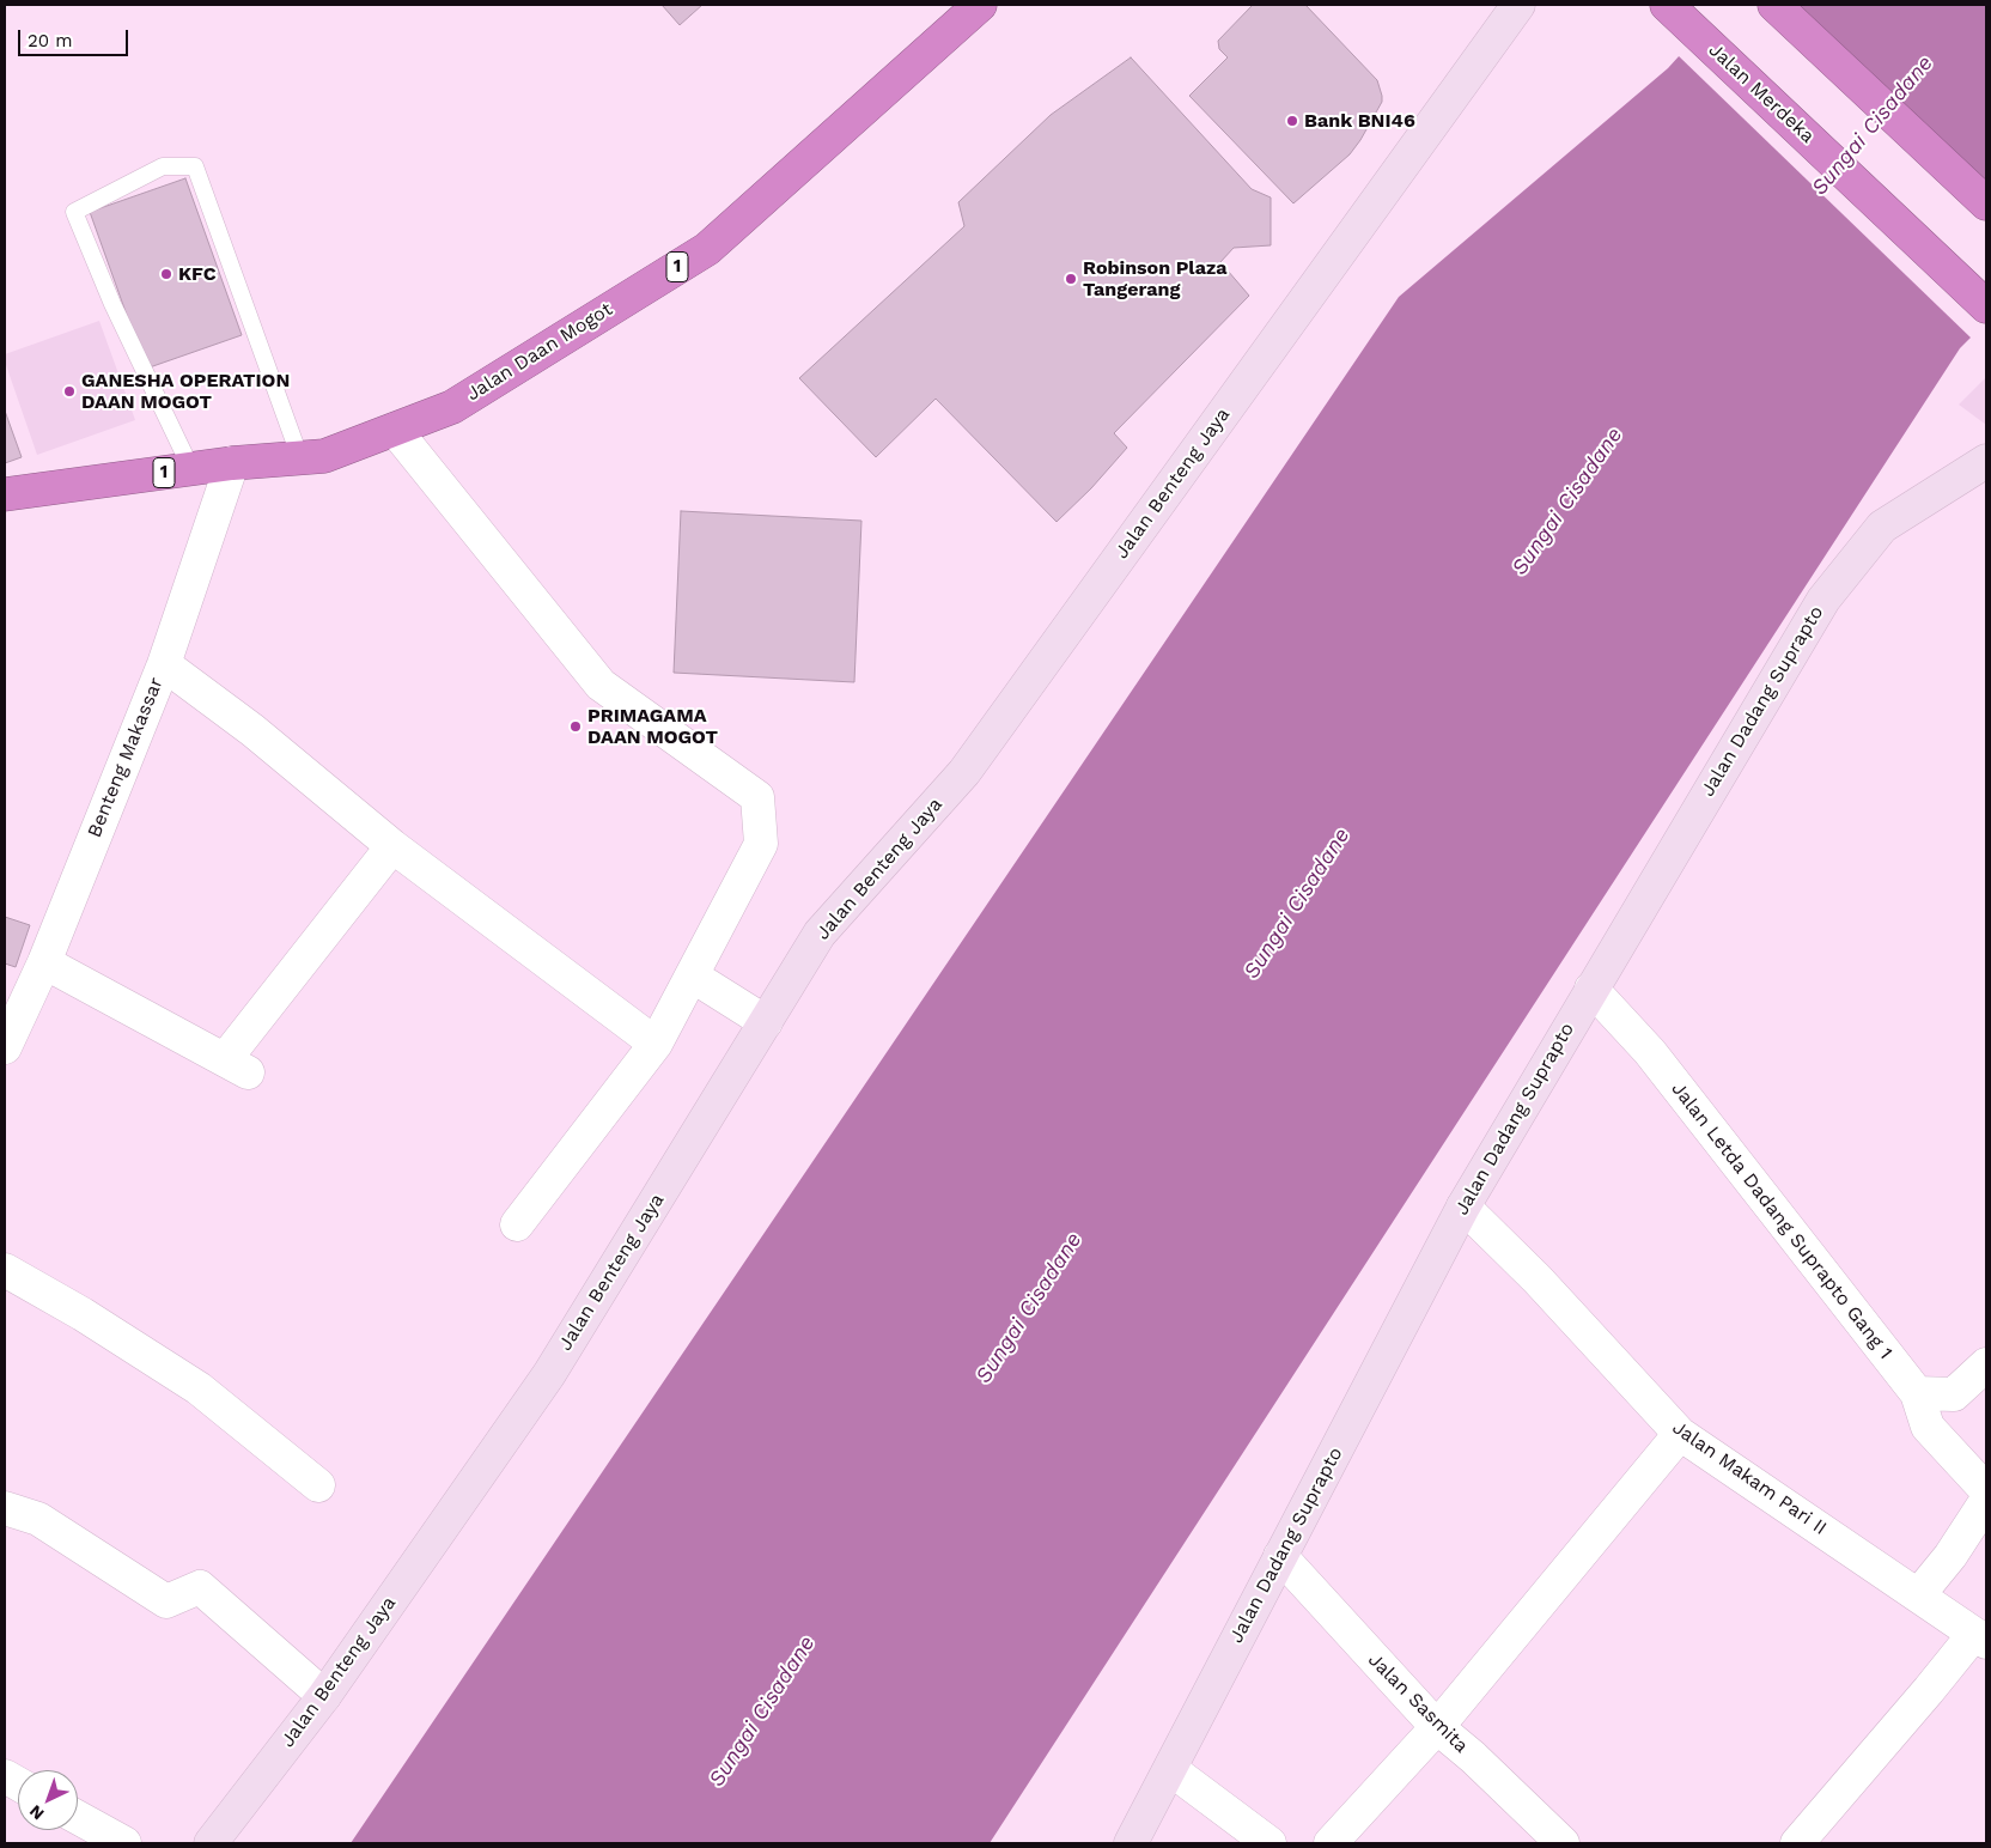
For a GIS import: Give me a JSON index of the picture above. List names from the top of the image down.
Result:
{
  "streets": {
    "highway": ["Jalan Merdeka", "1", "Jalan Daan Mogot"],
    "street": [
      "Jalan Benteng Jaya",
      "Jalan Dadang Suprapto",
      "Benteng Makassar",
      "Jalan Letda Dadang Suprapto Gang 1",
      "Jalan Makam Pari II",
      "Jalan Sasmita"
    ]
  },
  "crossings": [
    ["Jalan Daan Mogot", "Benteng Makassar"],
    ["Jalan Dadang Suprapto", "Jalan Letda Dadang Suprapto Gang 1"],
    ["Jalan Dadang Suprapto", "Jalan Makam Pari II"],
    ["Jalan Dadang Suprapto", "Jalan Sasmita"]
  ],
  "water": ["Sungai Cisadane"],
  "places": [
    "Bank BNI46",
    "KFC",
    "Robinson Plaza Tangerang",
    "GANESHA OPERATION DAAN MOGOT",
    "PRIMAGAMA DAAN MOGOT"
  ],
  "scale_bar": "20 m",
  "north": "bottom left"
}
